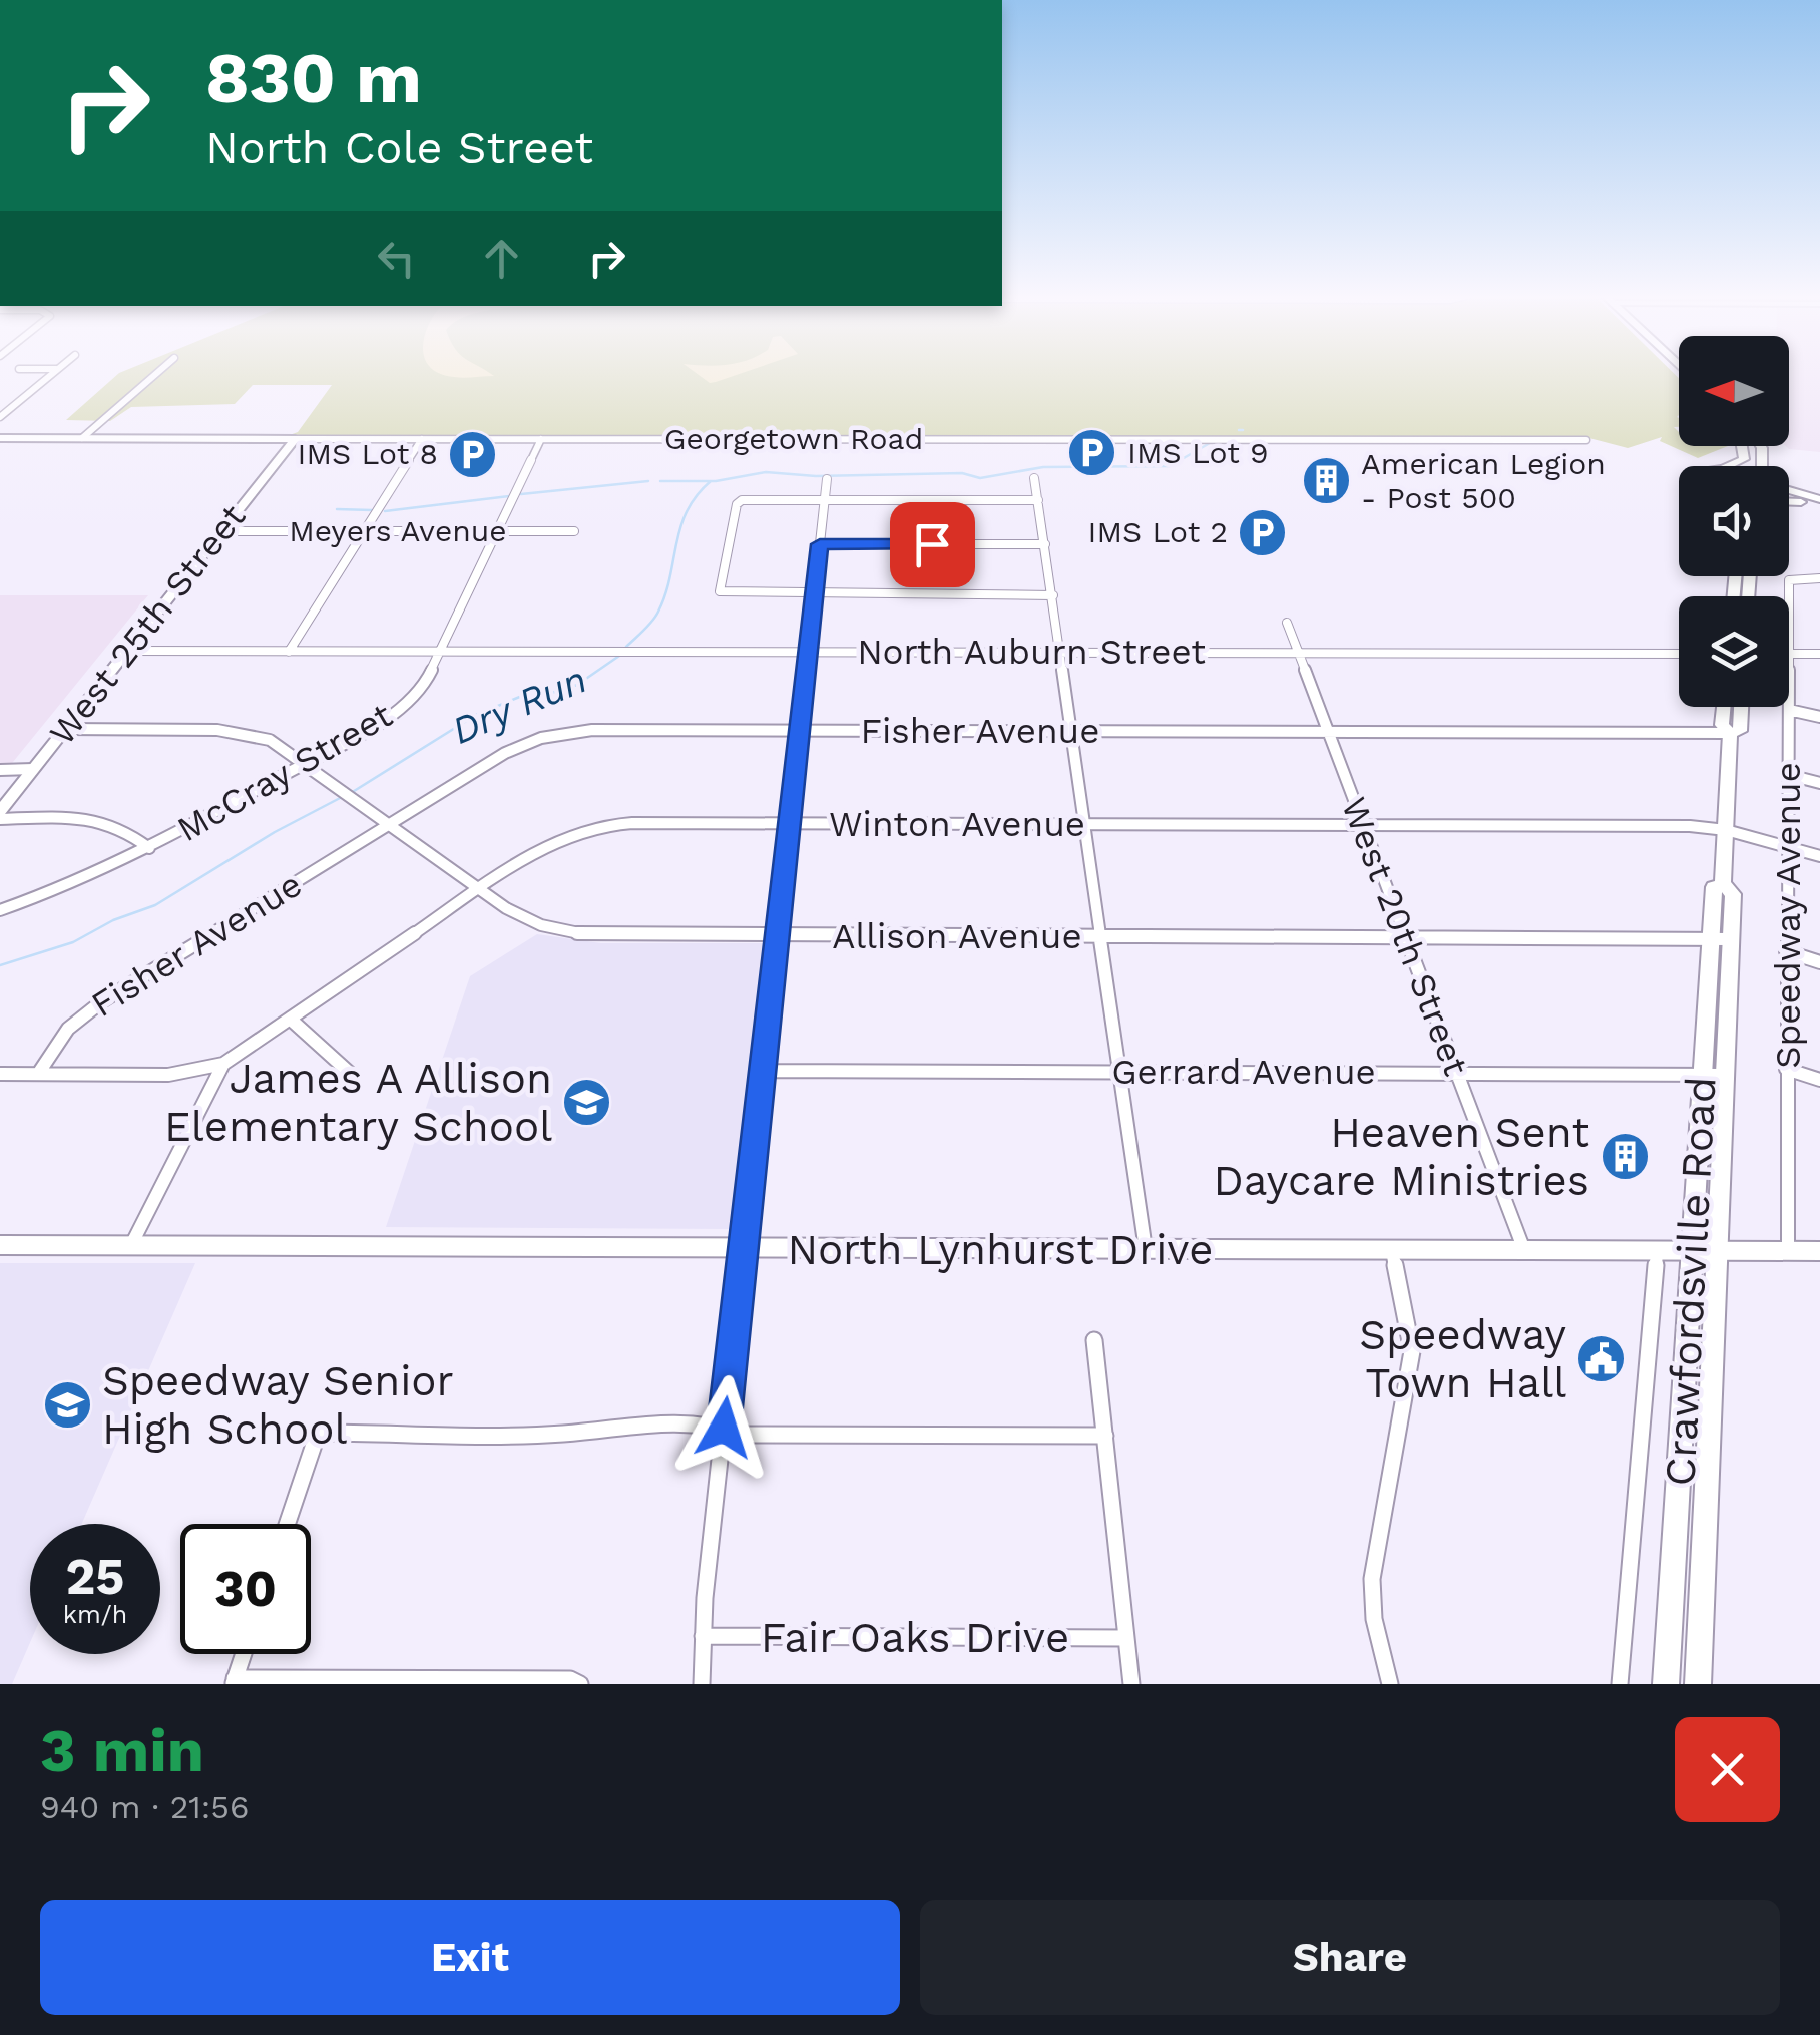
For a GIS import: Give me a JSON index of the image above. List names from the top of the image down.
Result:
{
  "streets": {
    "main road": [
      "Georgetown Road",
      "West 25th Street",
      "North Lynhurst Drive",
      "Crawfordsville Road"
    ],
    "street": [
      "Meyers Avenue",
      "North Auburn Street",
      "Fisher Avenue",
      "McCray Street",
      "Winton Avenue",
      "Speedway Avenue",
      "Allison Avenue",
      "West 20th Street",
      "Gerrard Avenue",
      "Fair Oaks Drive"
    ]
  },
  "crossings": [
    ["Georgetown Road", "West 25th Street"],
    ["Georgetown Road", "McCray Street"],
    ["Meyers Avenue", "West 25th Street"],
    ["Meyers Avenue", "McCray Street"],
    ["West 25th Street", "North Auburn Street"],
    ["West 25th Street", "Allison Avenue"],
    ["North Auburn Street", "McCray Street"],
    ["North Auburn Street", "West 20th Street"],
    ["Fisher Avenue", "Allison Avenue"],
    ["Fisher Avenue", "West 20th Street"],
    ["Fisher Avenue", "Crawfordsville Road"],
    ["McCray Street", "Allison Avenue"],
    ["Winton Avenue", "Speedway Avenue"],
    ["Winton Avenue", "Allison Avenue"],
    ["Winton Avenue", "West 20th Street"],
    ["Winton Avenue", "North Lynhurst Drive"],
    ["Winton Avenue", "Crawfordsville Road"],
    ["Speedway Avenue", "North Lynhurst Drive"],
    ["Allison Avenue", "West 20th Street"],
    ["Allison Avenue", "Crawfordsville Road"],
    ["West 20th Street", "Gerrard Avenue"],
    ["West 20th Street", "North Lynhurst Drive"],
    ["Gerrard Avenue", "Crawfordsville Road"],
    ["North Lynhurst Drive", "Crawfordsville Road"]
  ],
  "water": ["Dry Run"],
  "places": {
    "parking": ["IMS Lot 9", "IMS Lot 8", "IMS Lot 2"],
    "building": ["American Legion - Post 500", "Heaven Sent Daycare Ministries"],
    "school or university": ["James A Allison Elementary School", "Speedway Senior High School"],
    "public building": ["Speedway Town Hall"]
  },
  "north": "left",
  "page": {
    "turn": ["830 m", "North Cole Street"],
    "speed": "25 km/h",
    "limit": "30",
    "heading": ["3 min", "940 m · 21:56"],
    "buttons": ["Exit", "Share"]
  }
}
